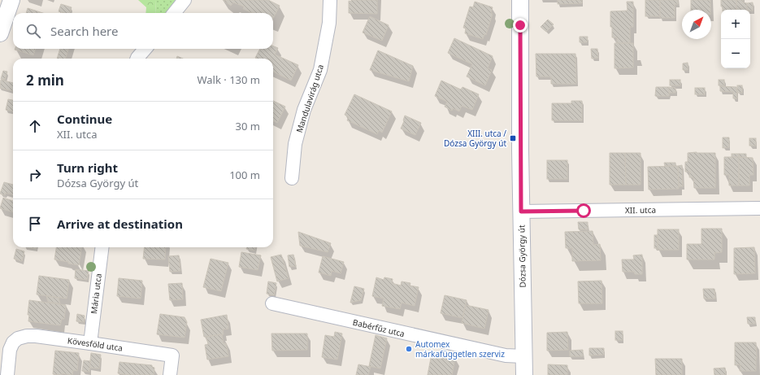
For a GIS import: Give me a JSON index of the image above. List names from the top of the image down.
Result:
{
  "streets": {
    "street": [
      "Mandulavirág utca",
      "XII. utca",
      "Dózsa György út",
      "Mária utca",
      "Babérfűz utca",
      "Kövesföld utca"
    ]
  },
  "crossings": [
    ["XII. utca", "Dózsa György út"],
    ["Dózsa György út", "Babérfűz utca"],
    ["Mária utca", "Kövesföld utca"]
  ],
  "places": {
    "transit": ["XIII. utca / Dózsa György út"],
    "other": ["Automex márkafüggetlen szerviz"]
  },
  "north": "top right",
  "page": {
    "map_buttons": ["+", "−"],
    "search": "Search here",
    "heading": ["2 min", "Walk · 130 m"],
    "list": [
      ["Continue", "XII. utca", "30 m"],
      ["Turn right", "Dózsa György út", "100 m"],
      "Arrive at destination"
    ]
  }
}
